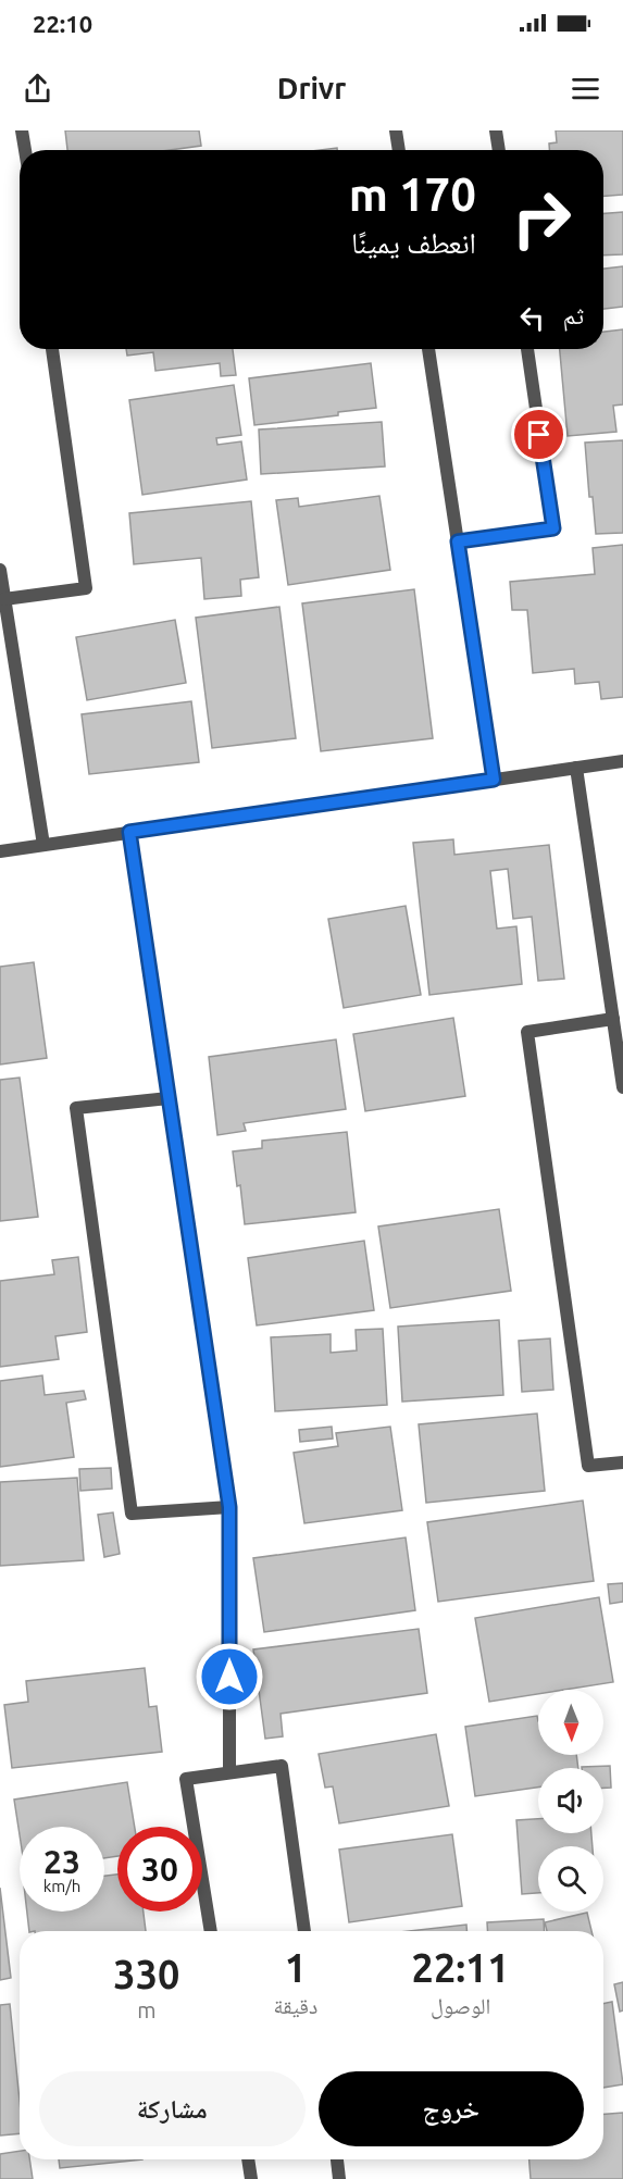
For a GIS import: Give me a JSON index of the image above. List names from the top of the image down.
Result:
{
  "north": "bottom",
  "page": {
    "status": "22:10",
    "header": "Drivr",
    "turn": ["170 m", "انعطف يمينًا"],
    "then": "ثم",
    "speed": "23 km/h",
    "limit": "30",
    "eta": [
      "22:11",
      "الوصول",
      "1",
      "دقيقة",
      "330",
      "m"
    ],
    "buttons": ["خروج", "مشاركة"]
  }
}
